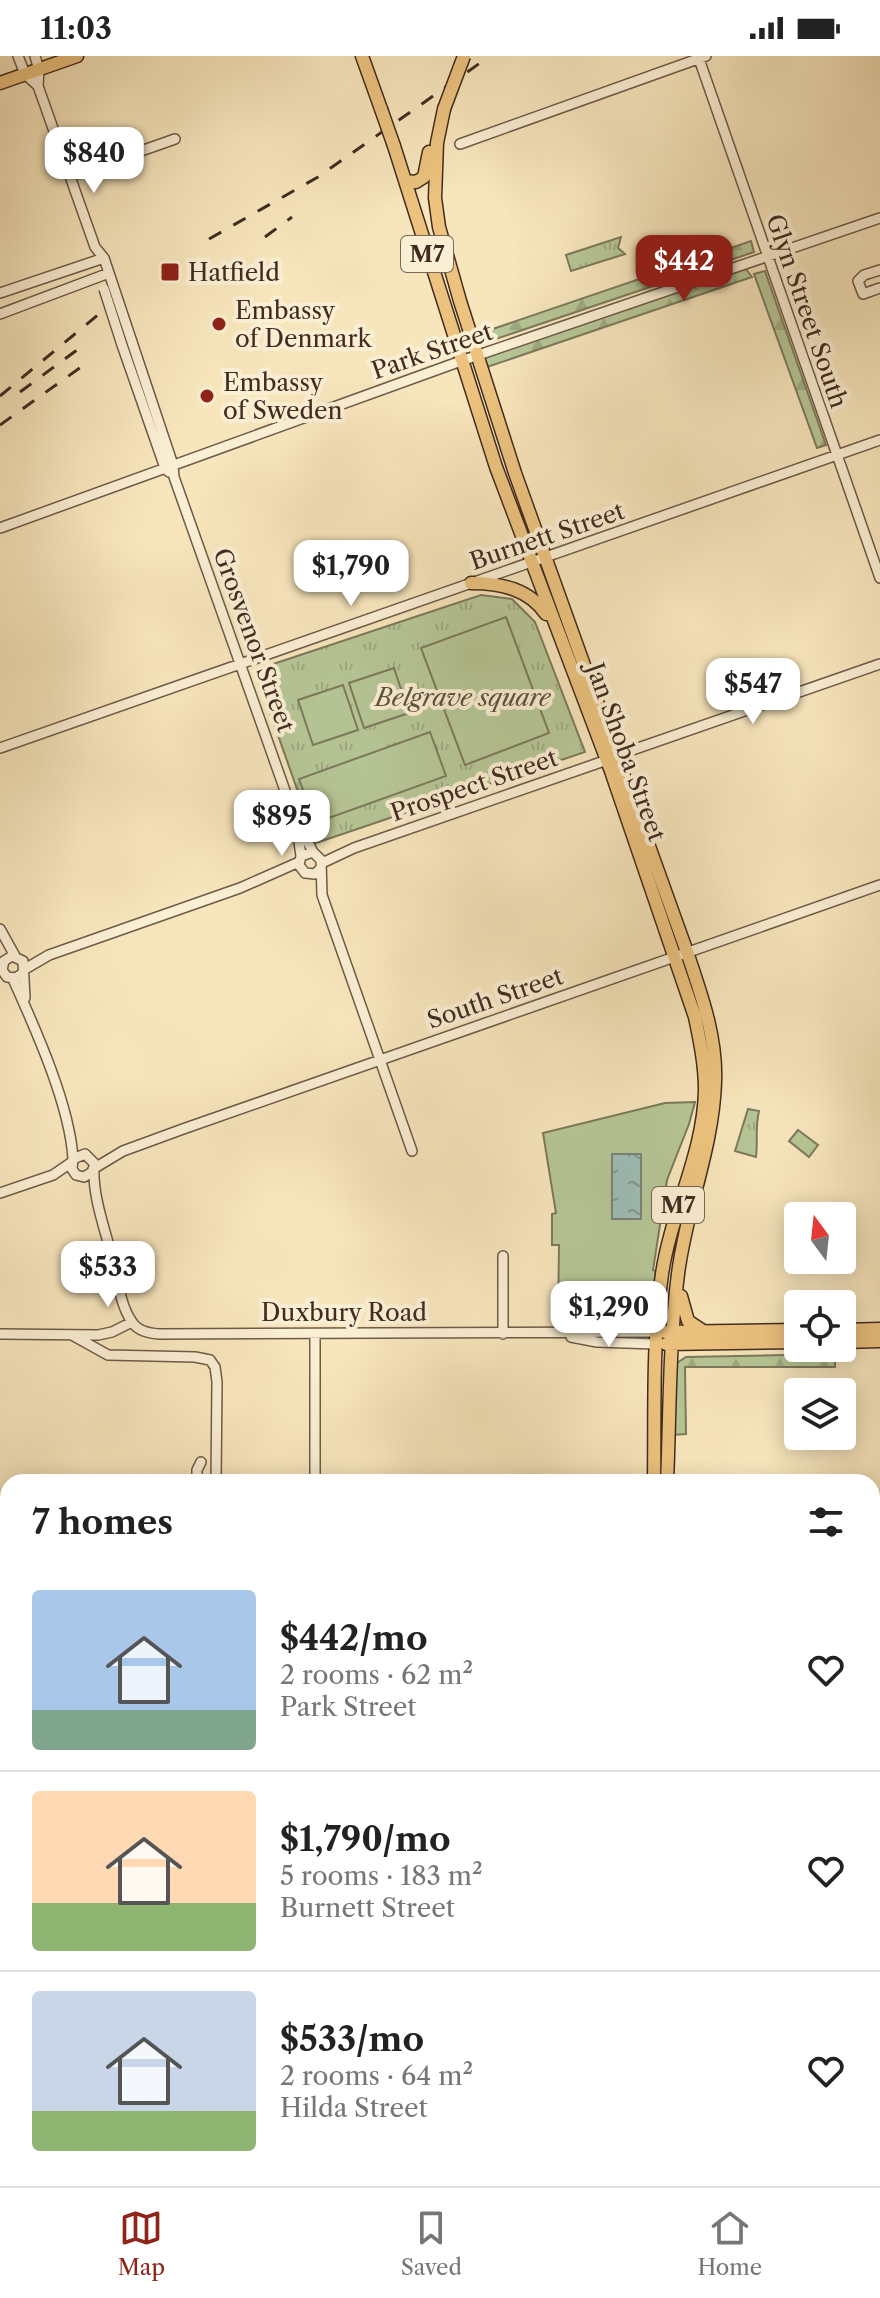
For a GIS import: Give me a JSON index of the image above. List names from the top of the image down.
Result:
{
  "streets": {
    "main road": ["M7", "Jan Shoba Street", "Duxbury Road"],
    "street": [
      "Glyn Street South",
      "Park Street",
      "Burnett Street",
      "Grosvenor Street",
      "Prospect Street",
      "South Street"
    ]
  },
  "crossings": [
    ["M7", "Park Street"],
    ["M7", "Jan Shoba Street"],
    ["Glyn Street South", "Park Street"],
    ["Glyn Street South", "Burnett Street"],
    ["Park Street", "Grosvenor Street"],
    ["Park Street", "Jan Shoba Street"],
    ["Burnett Street", "Grosvenor Street"],
    ["Burnett Street", "Jan Shoba Street"],
    ["Grosvenor Street", "Prospect Street"],
    ["Grosvenor Street", "South Street"],
    ["Jan Shoba Street", "Prospect Street"],
    ["Jan Shoba Street", "South Street"],
    ["Jan Shoba Street", "Duxbury Road"]
  ],
  "parks": ["Belgrave square"],
  "places": {
    "transit": ["Hatfield"],
    "other": ["Embassy of Denmark", "Embassy of Sweden"]
  },
  "north": "top",
  "page": {
    "status": "11:03",
    "price": [
      "$840",
      "$442",
      "$1,790",
      "$547",
      "$895",
      "$533",
      "$1,290"
    ],
    "heading": "7 homes",
    "list": [
      {
        "name": "$442/mo",
        "note": "2 rooms · 62 m² · Park Street"
      },
      {
        "name": "$1,790/mo",
        "note": "5 rooms · 183 m² · Burnett Street"
      },
      {
        "name": "$533/mo",
        "note": "2 rooms · 64 m² · Hilda Street"
      }
    ],
    "tabs": ["Map", "Saved", "Home"]
  }
}
